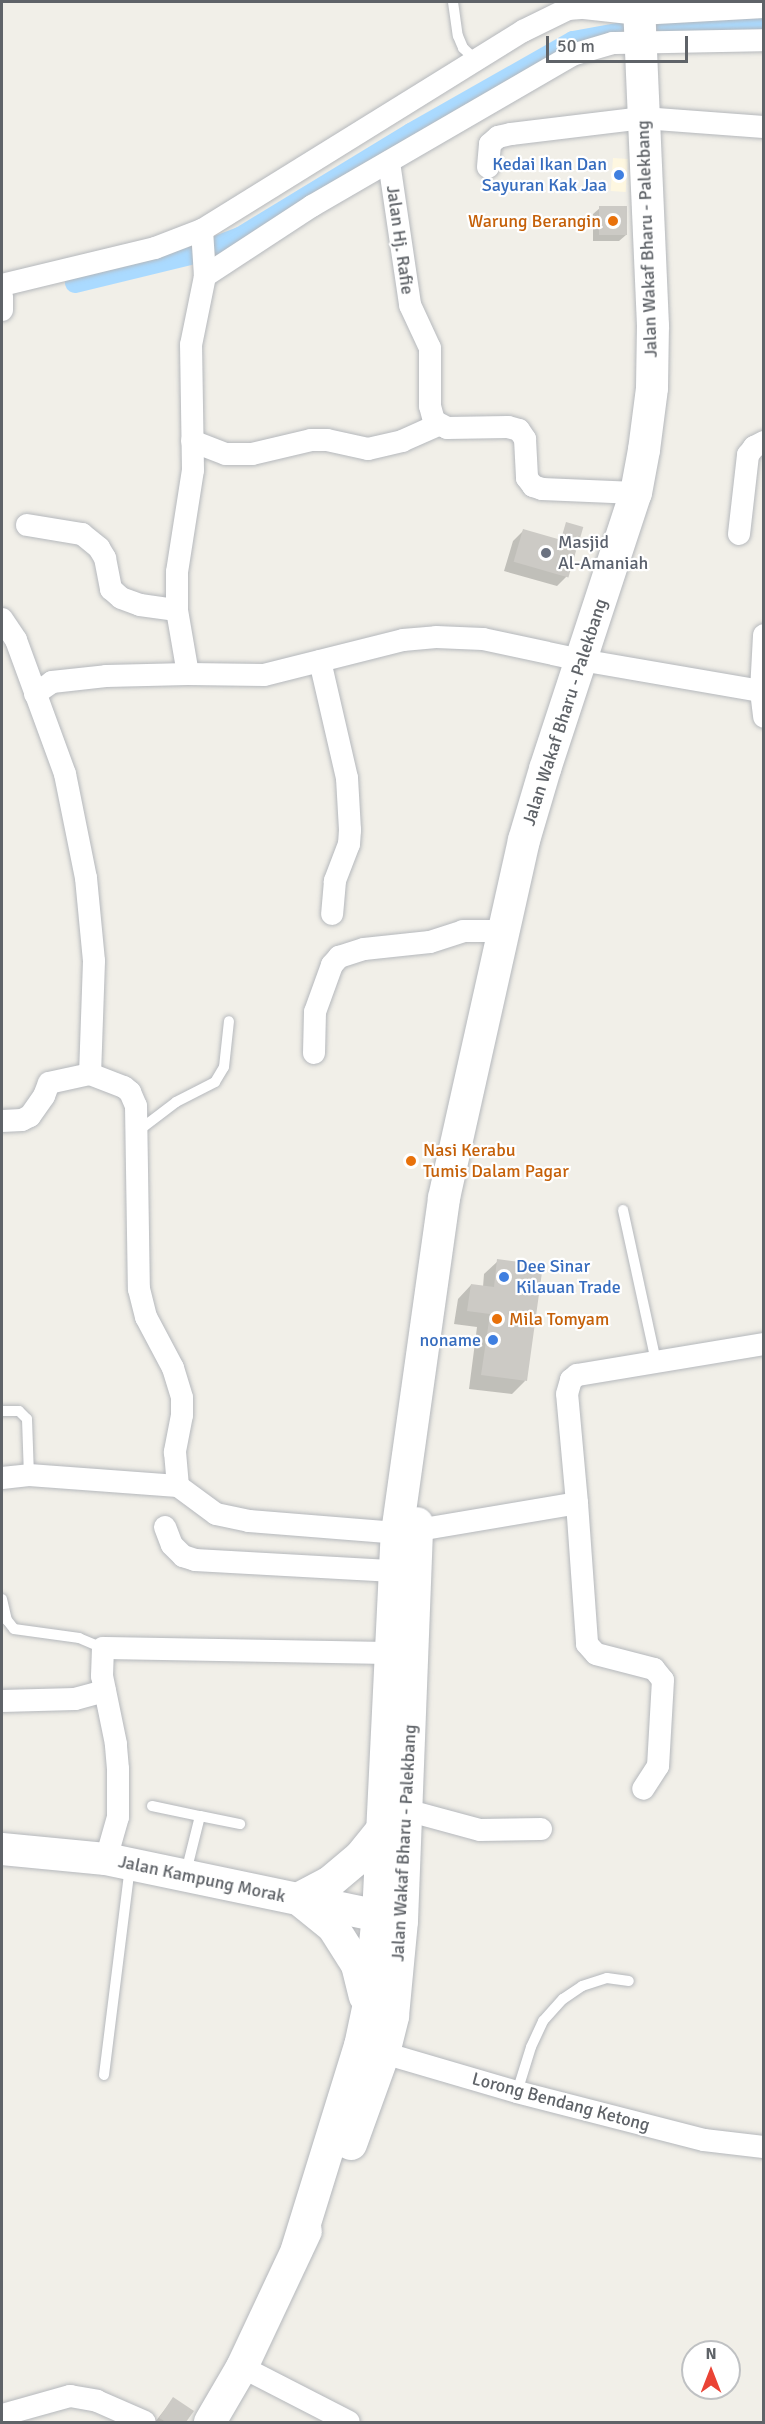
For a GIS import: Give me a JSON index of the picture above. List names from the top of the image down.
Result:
{
  "streets": {
    "main road": ["Jalan Wakaf Bharu - Palekbang", "Jalan Kampung Morak"],
    "street": ["Jalan Hj. Rafie", "Lorong Bendang Ketong"]
  },
  "crossings": [
    ["Jalan Wakaf Bharu - Palekbang", "Jalan Kampung Morak"],
    ["Jalan Wakaf Bharu - Palekbang", "Lorong Bendang Ketong"]
  ],
  "places": [
    "Kedai Ikan Dan Sayuran Kak Jaa",
    "Warung Berangin",
    "Masjid Al-Amaniah",
    "Nasi Kerabu Tumis Dalam Pagar",
    "Dee Sinar Kilauan Trade",
    "Mila Tomyam",
    "noname"
  ],
  "scale_bar": "50 m",
  "north": "top"
}
